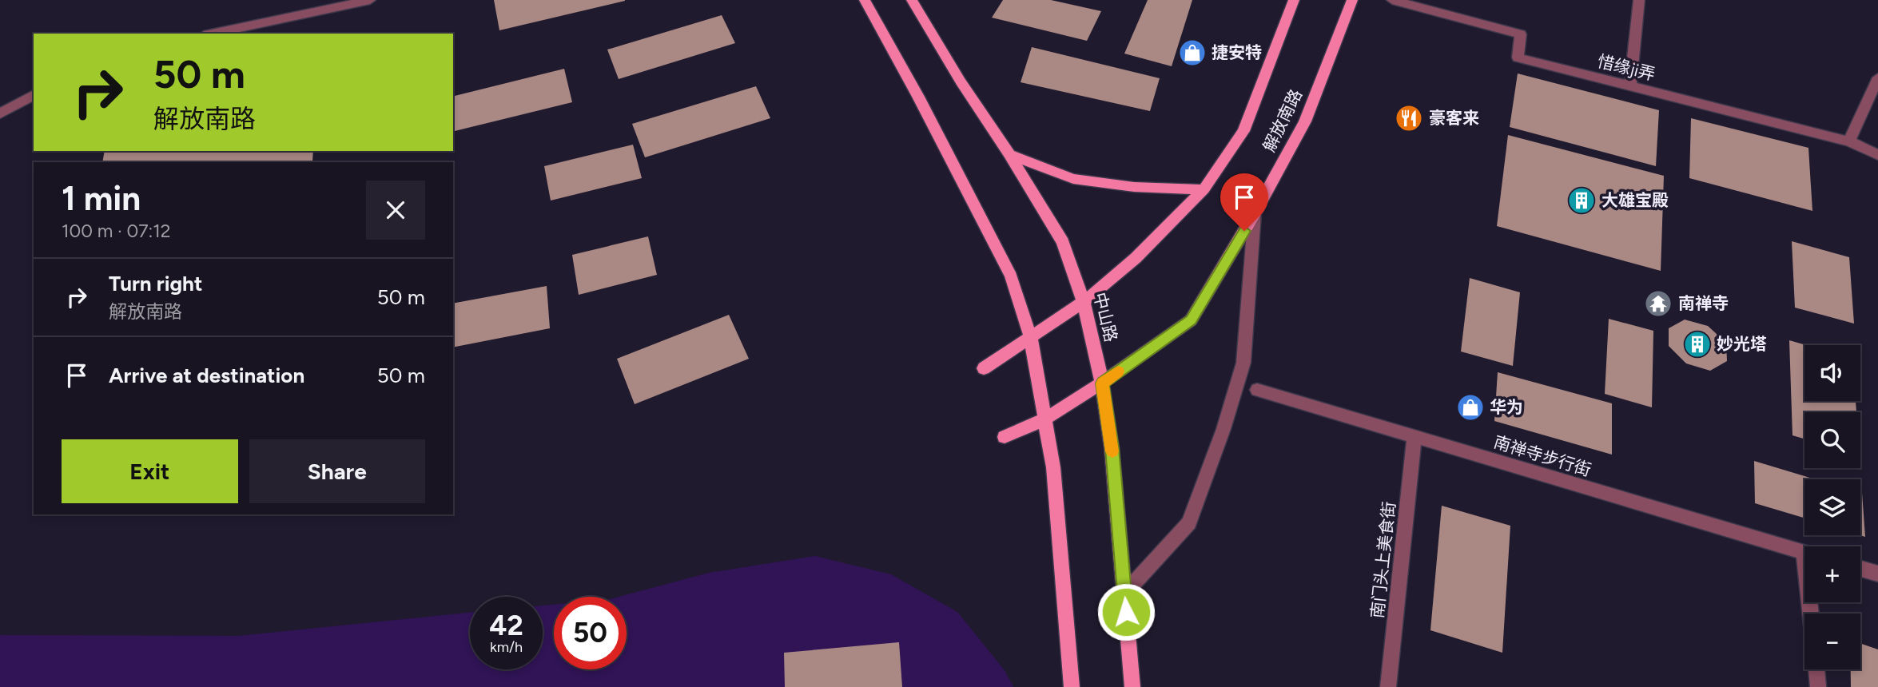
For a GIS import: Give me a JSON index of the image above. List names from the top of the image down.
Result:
{
  "streets": {
    "main road": ["解放南路", "中山路"],
    "street": ["惜缘ji弄", "南禅寺步行街", "南门头上美食街"]
  },
  "crossings": [
    ["解放南路", "中山路"],
    ["南禅寺步行街", "南门头上美食街"]
  ],
  "places": {
    "shop": ["捷安特", "华为"],
    "restaurant": ["豪客来"],
    "building": ["大雄宝殿", "妙光塔"],
    "temple": ["南禅寺"]
  },
  "page": {
    "turn": ["50 m", "解放南路"],
    "heading": ["1 min", "100 m · 07:12"],
    "list": [
      {
        "name": "Turn right",
        "note": "解放南路",
        "value": "50 m"
      },
      {
        "name": "Arrive at destination",
        "value": "50 m"
      }
    ],
    "map_buttons": ["+", "−"],
    "buttons": ["Exit", "Share"],
    "speed": "42 km/h",
    "limit": "50"
  }
}
